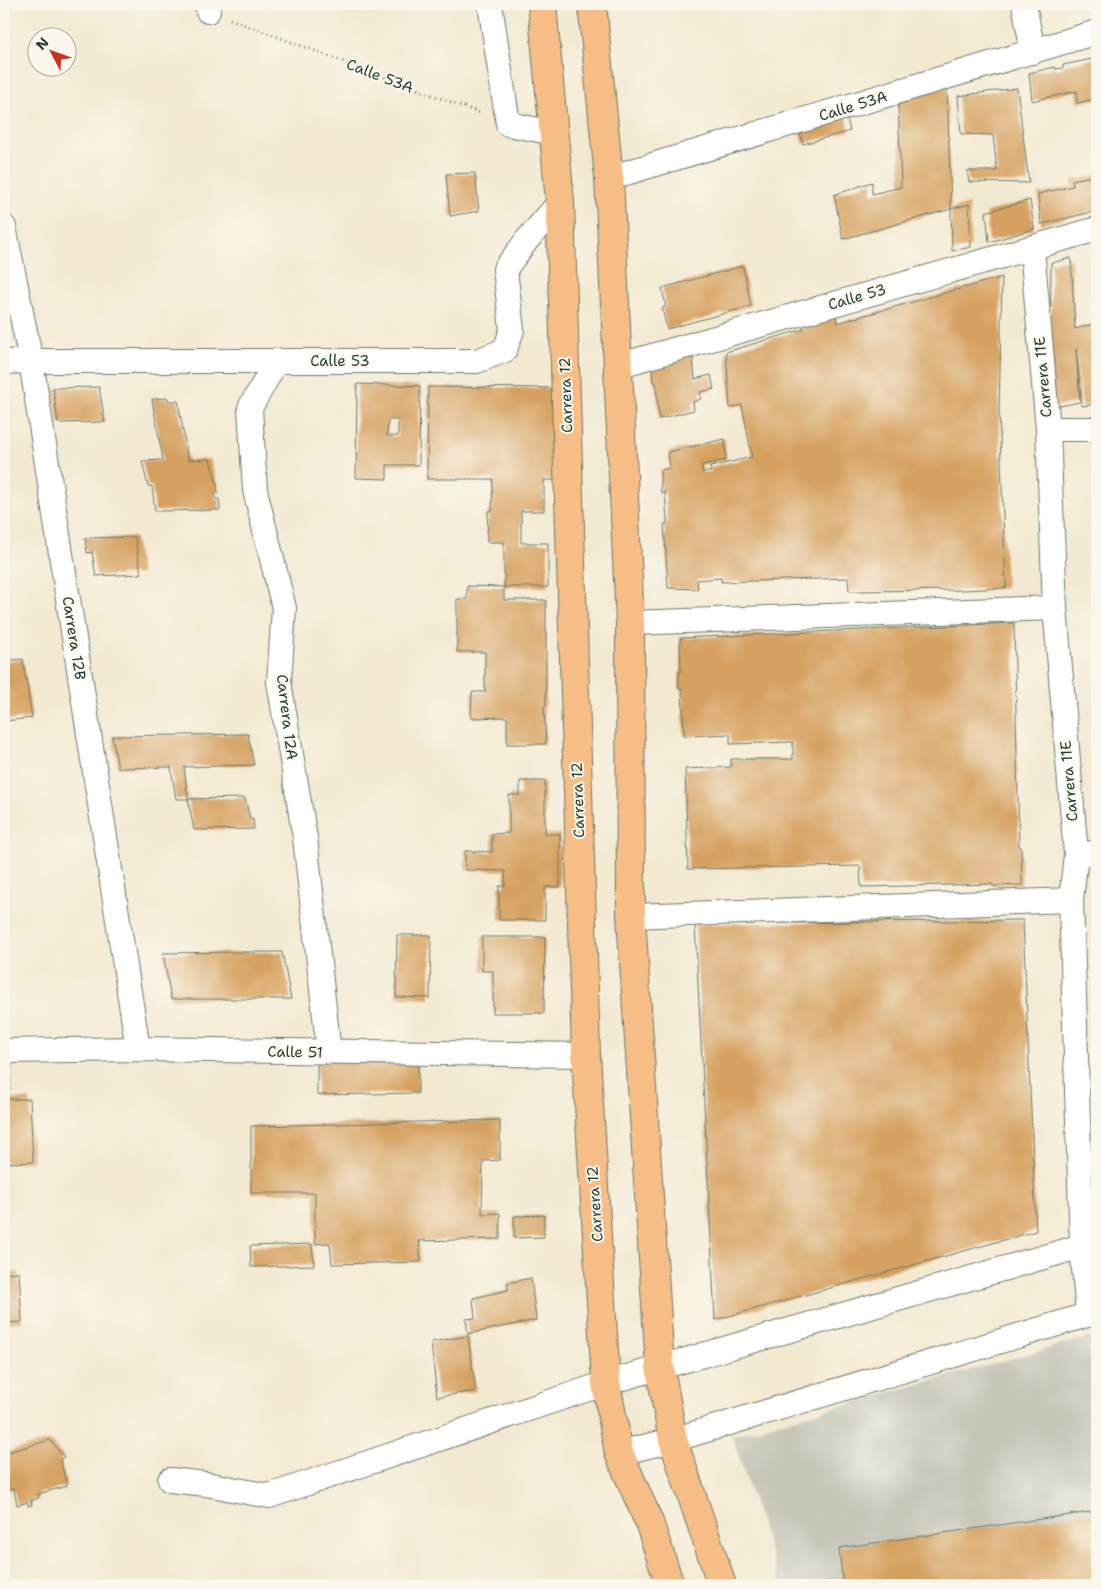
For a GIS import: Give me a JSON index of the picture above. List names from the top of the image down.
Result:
{
  "streets": {
    "main road": ["Carrera 12"],
    "street": [
      "Calle 53A",
      "Calle 53",
      "Carrera 11E",
      "Carrera 12B",
      "Carrera 12A",
      "Calle 51"
    ]
  },
  "crossings": [
    ["Calle 53", "Carrera 11E"],
    ["Calle 53", "Carrera 12"],
    ["Calle 53", "Carrera 12B"],
    ["Calle 53", "Carrera 12A"],
    ["Carrera 12", "Calle 51"],
    ["Carrera 12B", "Calle 51"],
    ["Carrera 12A", "Calle 51"]
  ],
  "north": "top left"
}
